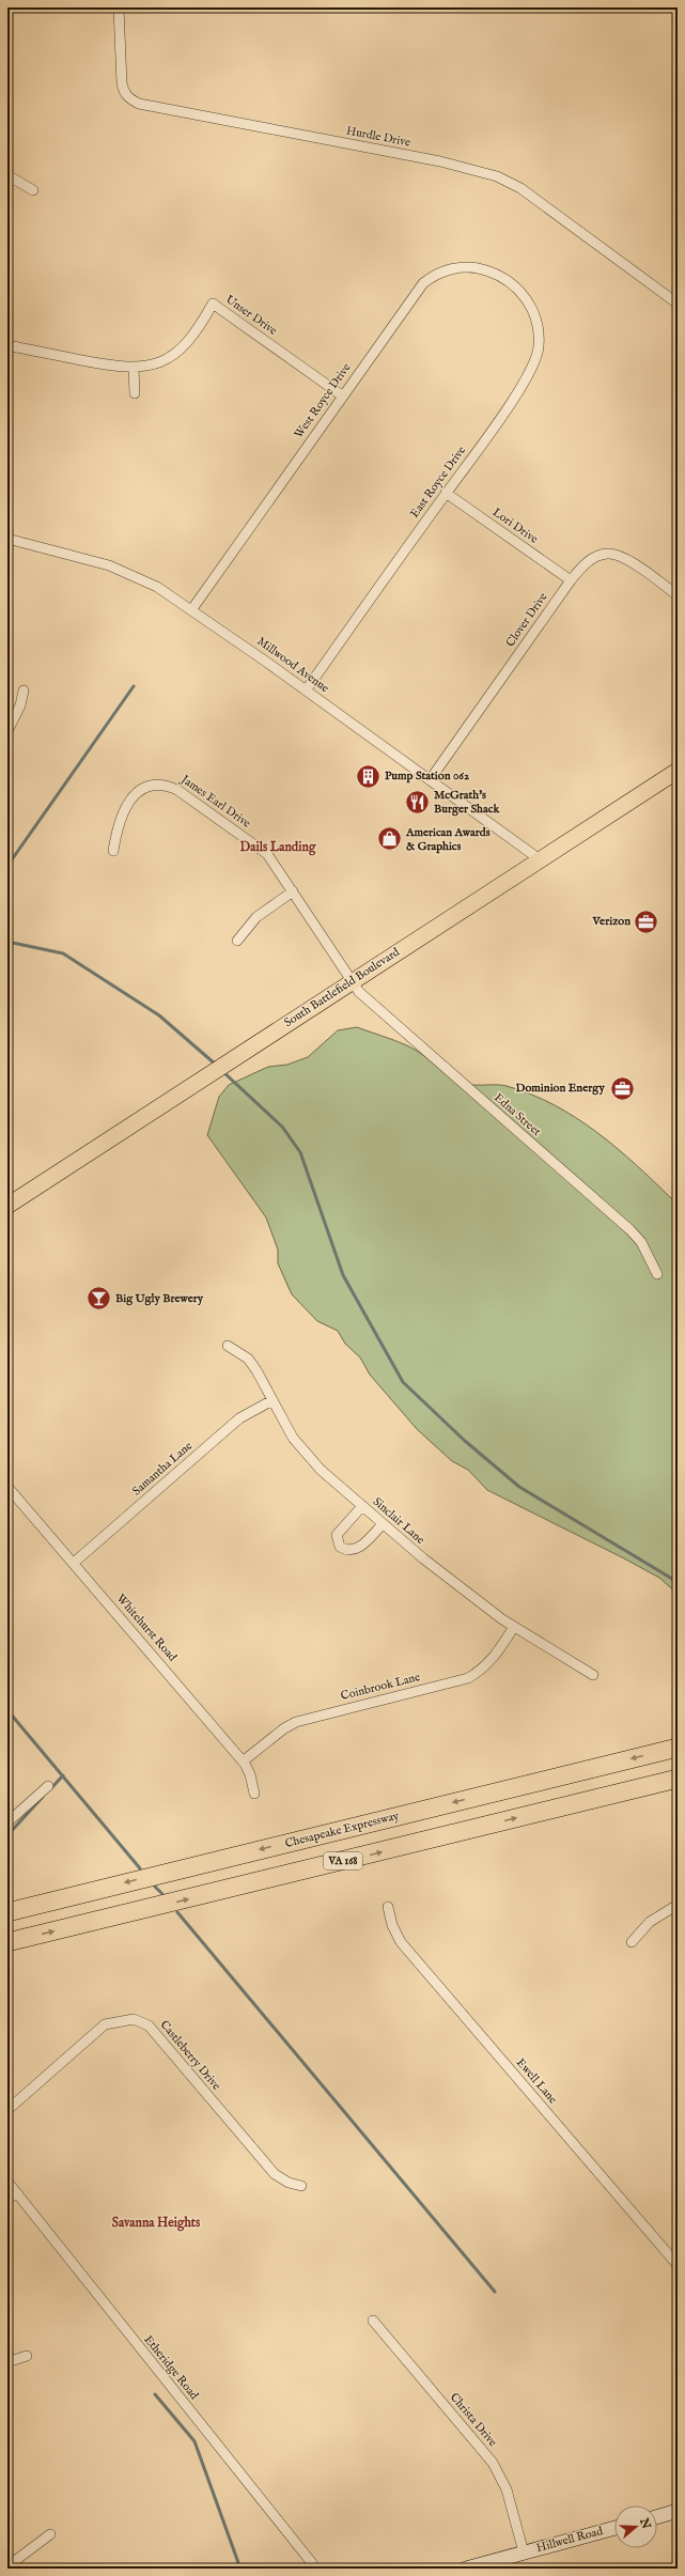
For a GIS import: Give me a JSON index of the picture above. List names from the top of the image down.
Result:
{
  "streets": {
    "highway": ["Chesapeake Expressway", "VA 168"],
    "main road": ["South Battlefield Boulevard"],
    "street": [
      "Hurdle Drive",
      "Unser Drive",
      "West Royce Drive",
      "East Royce Drive",
      "Lori Drive",
      "Clover Drive",
      "Millwood Avenue",
      "James Earl Drive",
      "Edna Street",
      "Samantha Lane",
      "Sinclair Lane",
      "Whitehurst Road",
      "Coinbrook Lane",
      "Castleberry Drive",
      "Ewell Lane",
      "Etheridge Road",
      "Christa Drive",
      "Hillwell Road"
    ]
  },
  "crossings": [
    ["Unser Drive", "West Royce Drive"],
    ["West Royce Drive", "East Royce Drive"],
    ["West Royce Drive", "Millwood Avenue"],
    ["East Royce Drive", "Lori Drive"],
    ["East Royce Drive", "Millwood Avenue"],
    ["Lori Drive", "Clover Drive"],
    ["Clover Drive", "Millwood Avenue"],
    ["Millwood Avenue", "South Battlefield Boulevard"],
    ["James Earl Drive", "South Battlefield Boulevard"],
    ["James Earl Drive", "Edna Street"],
    ["South Battlefield Boulevard", "Edna Street"],
    ["Samantha Lane", "Sinclair Lane"],
    ["Samantha Lane", "Whitehurst Road"],
    ["Sinclair Lane", "Coinbrook Lane"],
    ["Whitehurst Road", "Coinbrook Lane"],
    ["Christa Drive", "Hillwell Road"]
  ],
  "districts": ["Dails Landing", "Savanna Heights"],
  "places": {
    "building": ["Pump Station 062"],
    "restaurant": ["McGrath's Burger Shack"],
    "shop": ["American Awards & Graphics"],
    "office": ["Verizon", "Dominion Energy"],
    "bar": ["Big Ugly Brewery"]
  },
  "north": "right"
}
